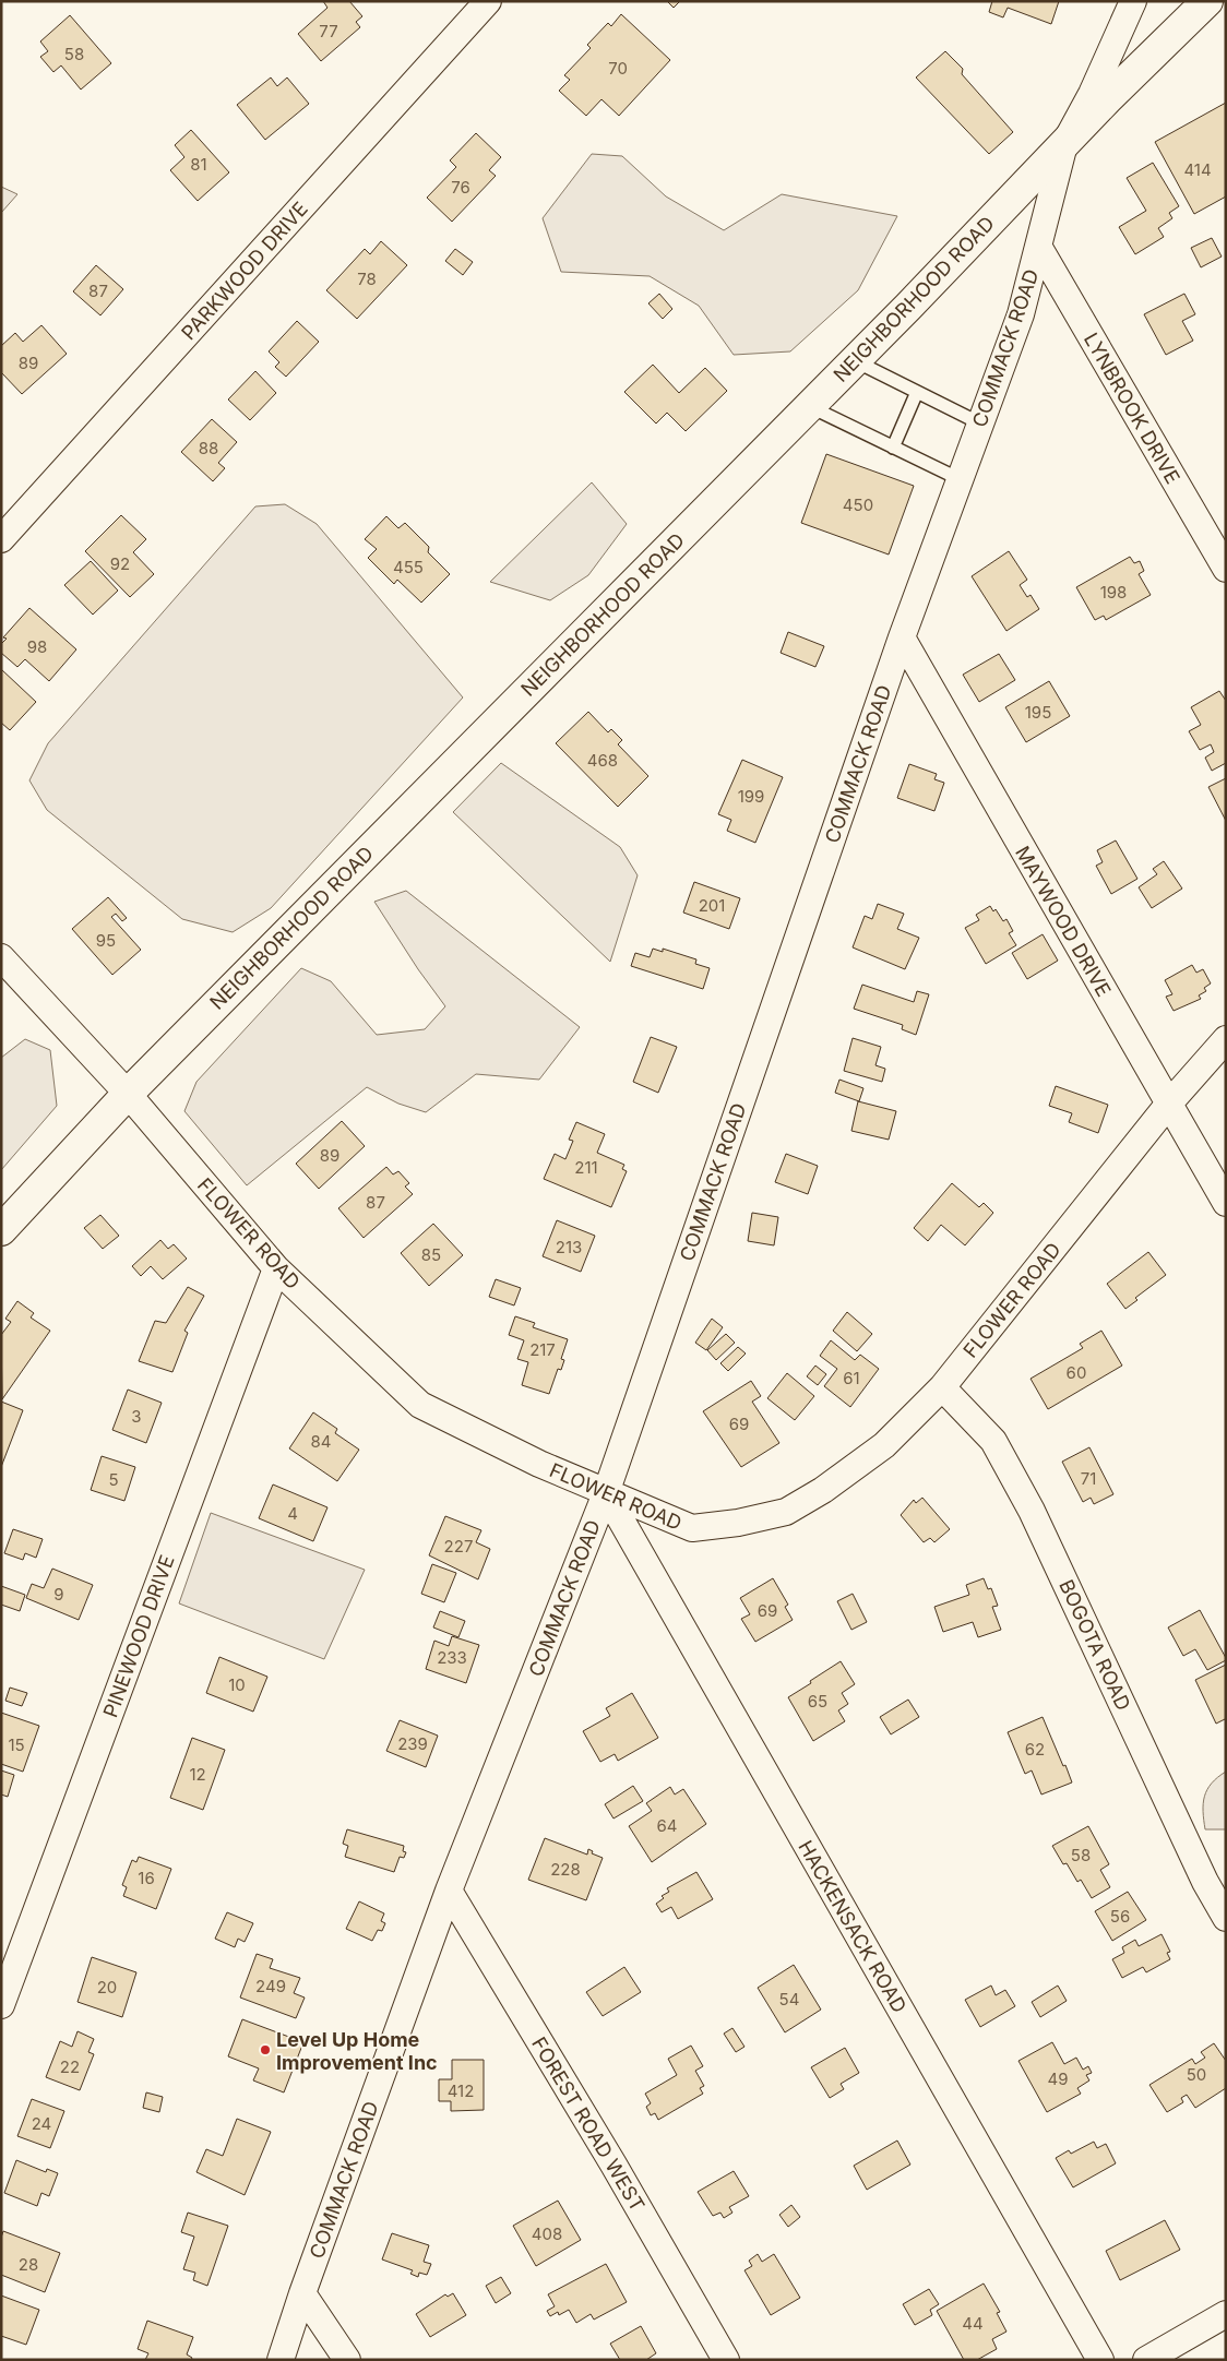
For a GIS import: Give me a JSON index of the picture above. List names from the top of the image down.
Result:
{
  "streets": {
    "main road": ["NEIGHBORHOOD ROAD"],
    "street": [
      "PARKWOOD DRIVE",
      "COMMACK ROAD",
      "LYNBROOK DRIVE",
      "MAYWOOD DRIVE",
      "FLOWER ROAD",
      "PINEWOOD DRIVE",
      "BOGOTA ROAD",
      "HACKENSACK ROAD",
      "FOREST ROAD WEST"
    ]
  },
  "crossings": [
    ["NEIGHBORHOOD ROAD", "COMMACK ROAD"],
    ["NEIGHBORHOOD ROAD", "FLOWER ROAD"],
    ["COMMACK ROAD", "LYNBROOK DRIVE"],
    ["COMMACK ROAD", "MAYWOOD DRIVE"],
    ["COMMACK ROAD", "FLOWER ROAD"],
    ["COMMACK ROAD", "HACKENSACK ROAD"],
    ["COMMACK ROAD", "FOREST ROAD WEST"],
    ["MAYWOOD DRIVE", "FLOWER ROAD"],
    ["FLOWER ROAD", "PINEWOOD DRIVE"],
    ["FLOWER ROAD", "BOGOTA ROAD"],
    ["FLOWER ROAD", "HACKENSACK ROAD"]
  ],
  "places": ["Level Up Home Improvement Inc"],
  "house_numbers": [
    "77",
    "58",
    "70",
    "81",
    "414",
    "76",
    "78",
    "87",
    "89",
    "88",
    "450",
    "92",
    "455",
    "198",
    "98",
    "195",
    "468",
    "199",
    "201",
    "95",
    "89",
    "211",
    "87",
    "213",
    "85",
    "217",
    "60",
    "61",
    "3",
    "69",
    "84",
    "71",
    "5",
    "4",
    "227",
    "9",
    "69",
    "233",
    "10",
    "65",
    "239",
    "15",
    "62",
    "12",
    "64",
    "58",
    "228",
    "16",
    "56",
    "249",
    "20",
    "54",
    "22",
    "50",
    "49",
    "412",
    "24",
    "408",
    "28",
    "44"
  ]
}
